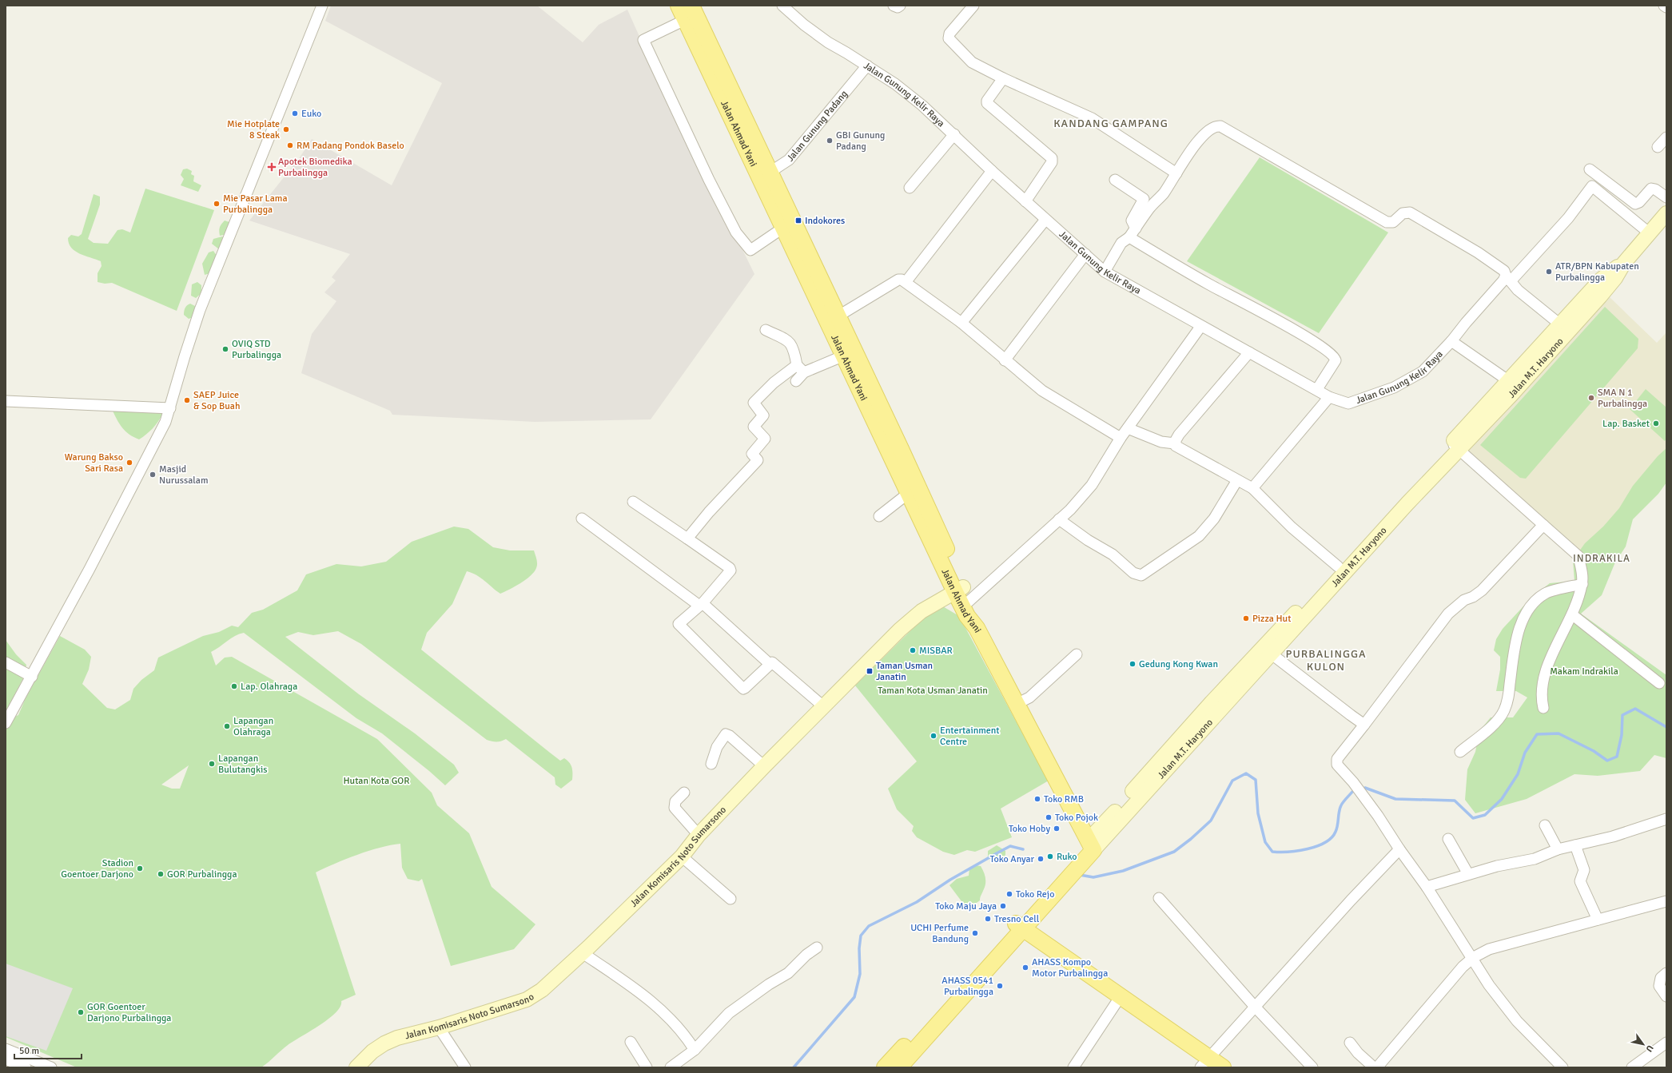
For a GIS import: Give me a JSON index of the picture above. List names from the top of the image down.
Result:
{
  "streets": {
    "main road": ["Jalan Ahmad Yani", "Jalan M.T. Haryono", "Jalan Komisaris Noto Sumarsono"],
    "street": ["Jalan Gunung Kelir Raya", "Jalan Gunung Padang"]
  },
  "crossings": [
    ["Jalan Gunung Kelir Raya", "Jalan Gunung Padang"],
    ["Jalan Gunung Kelir Raya", "Jalan M.T. Haryono"],
    ["Jalan Gunung Padang", "Jalan Ahmad Yani"],
    ["Jalan Ahmad Yani", "Jalan M.T. Haryono"],
    ["Jalan Ahmad Yani", "Jalan Komisaris Noto Sumarsono"]
  ],
  "districts": ["KANDANG GAMPANG", "INDRAKILA", "PURBALINGGA KULON"],
  "parks": ["Makam Indrakila", "Taman Kota Usman Janatin", "Hutan Kota GOR"],
  "places": {
    "other": [
      "Euko",
      "Mie Hotplate 8 Steak",
      "GBI Gunung Padang",
      "RM Padang Pondok Baselo",
      "Mie Pasar Lama Purbalingga",
      "ATR/BPN Kabupaten Purbalingga",
      "OVIQ STD Purbalingga",
      "SMA N 1 Purbalingga",
      "SAEP Juice & Sop Buah",
      "Lap. Basket",
      "Warung Bakso Sari Rasa",
      "Masjid Nurussalam",
      "Pizza Hut",
      "MISBAR",
      "Gedung Kong Kwan",
      "Lap. Olahraga",
      "Lapangan Olahraga",
      "Entertainment Centre",
      "Lapangan Bulutangkis",
      "Toko RMB",
      "Toko Pojok",
      "Toko Hoby",
      "Ruko",
      "Toko Anyar",
      "Stadion Goentoer Darjono",
      "GOR Purbalingga",
      "Toko Rejo",
      "Toko Maju Jaya",
      "Tresno Cell",
      "UCHI Perfume Bandung",
      "AHASS Kompo Motor Purbalingga",
      "AHASS 0541 Purbalingga",
      "GOR Goentoer Darjono Purbalingga"
    ],
    "health": ["Apotek Biomedika Purbalingga"],
    "transit": ["Indokores", "Taman Usman Janatin"]
  },
  "scale_bar": "50 m",
  "north": "bottom right"
}
